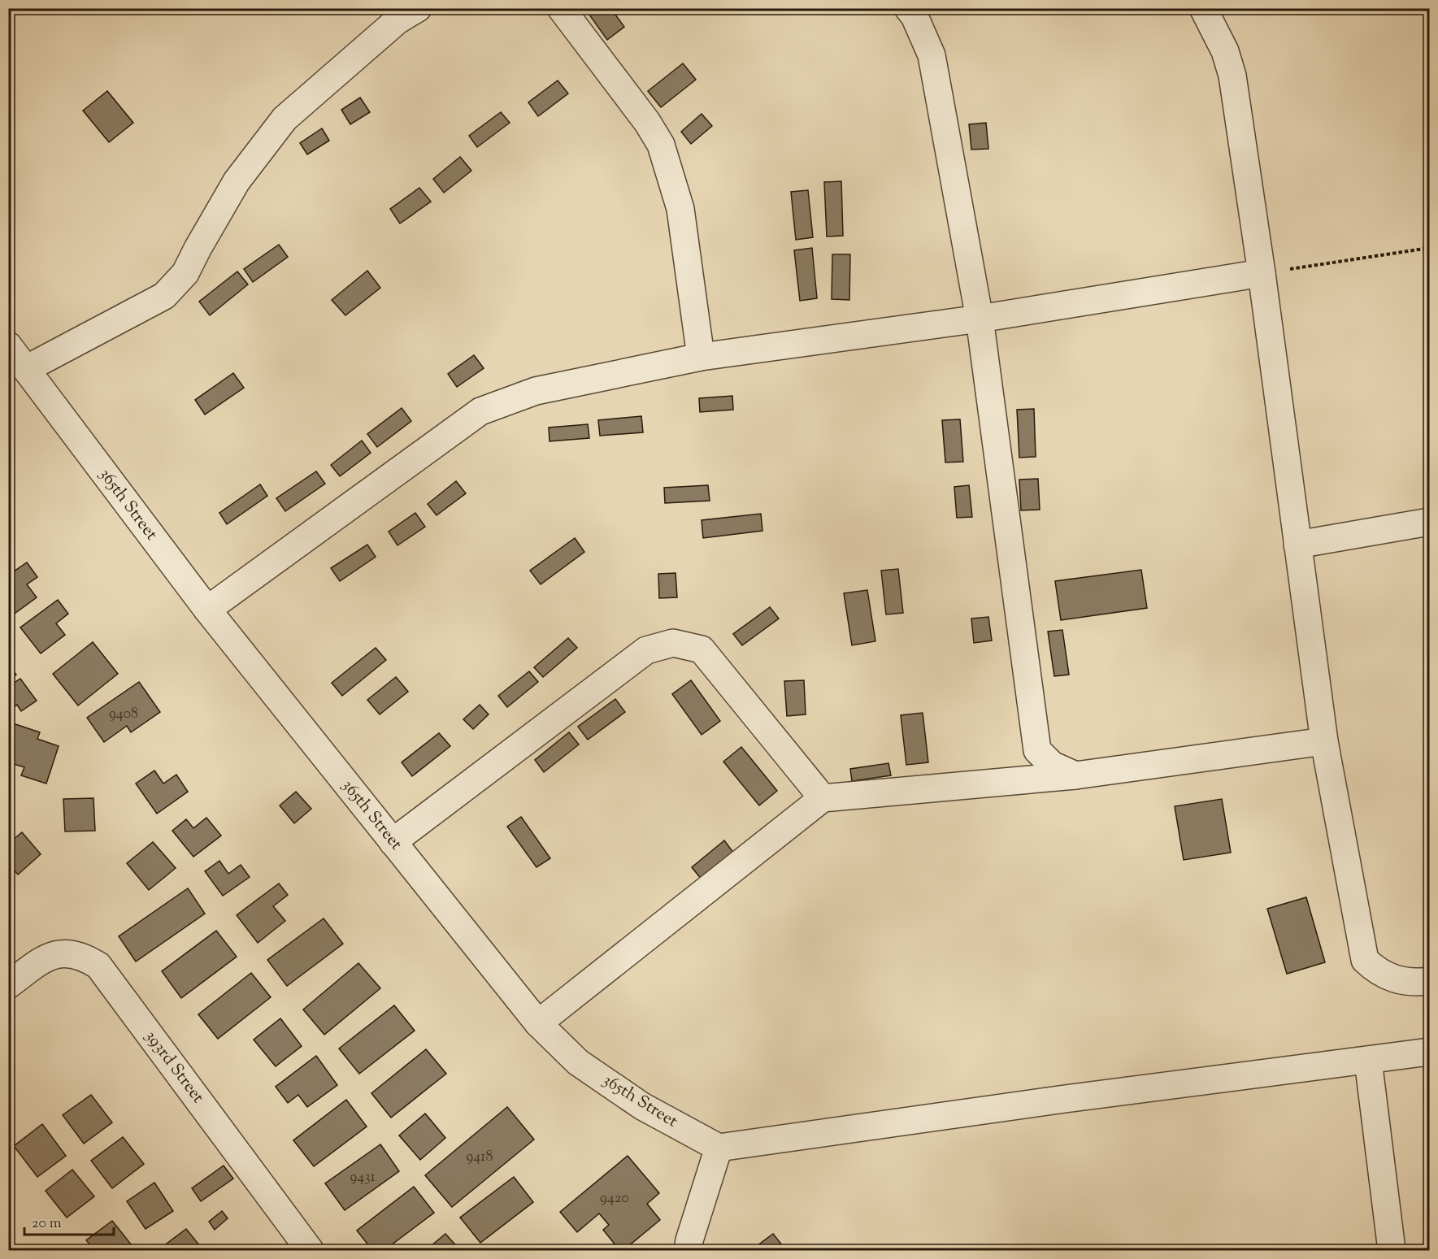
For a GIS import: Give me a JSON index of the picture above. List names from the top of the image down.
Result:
{
  "streets": {
    "street": ["365th Street", "393rd Street"]
  },
  "house_numbers": [
    "9408",
    "9418",
    "9431",
    "9420"
  ],
  "scale_bar": "20 m"
}
